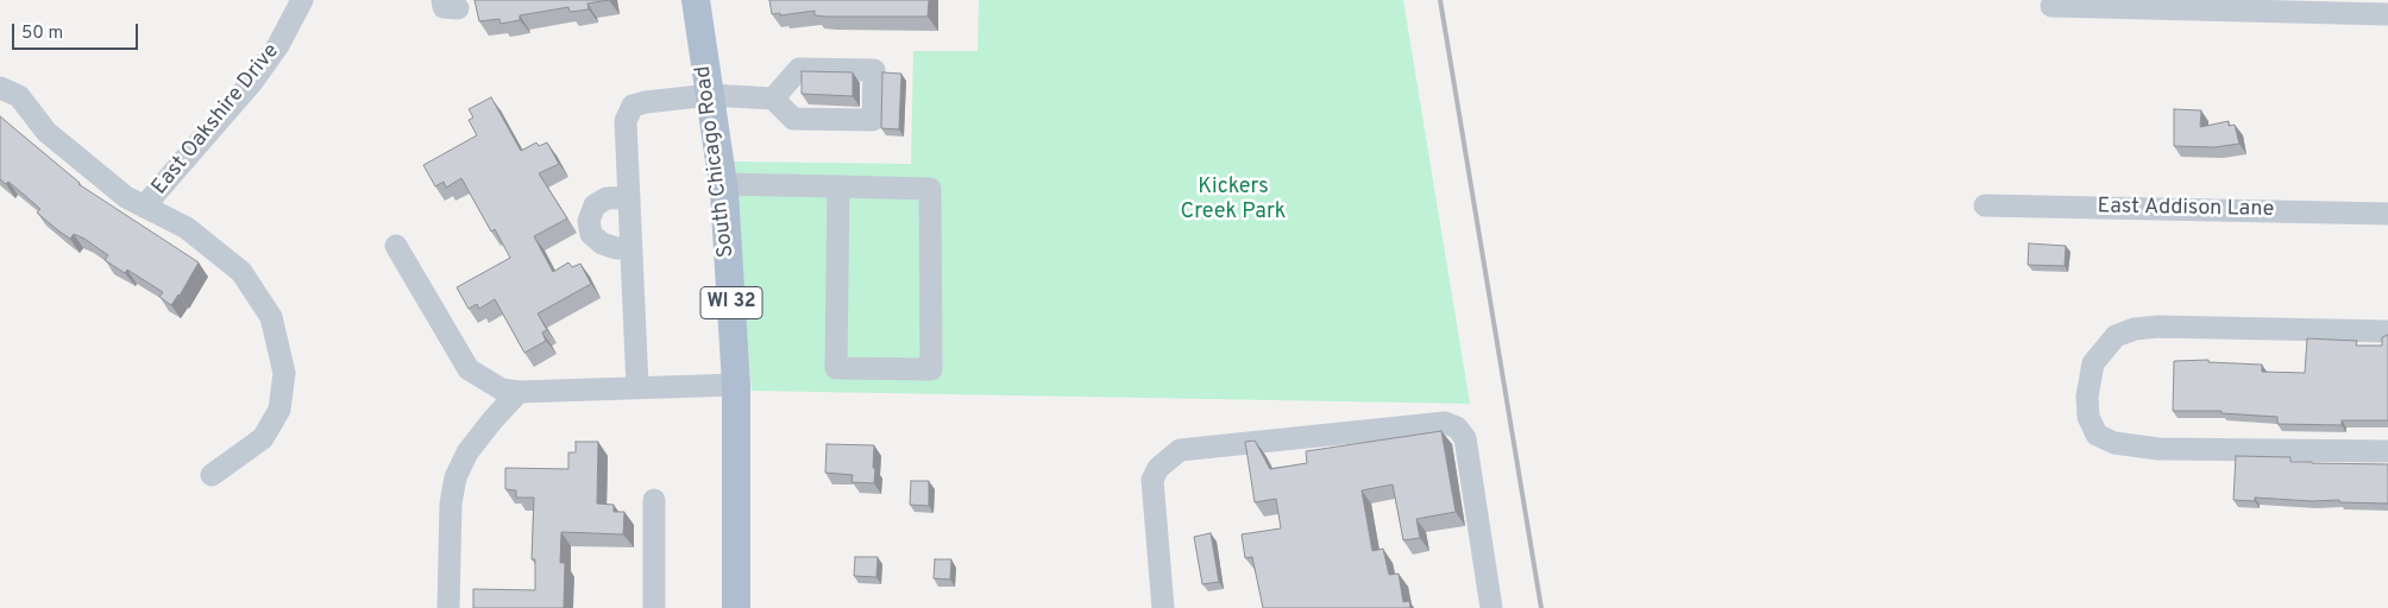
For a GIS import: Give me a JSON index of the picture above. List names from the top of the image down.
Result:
{
  "streets": {
    "main road": ["South Chicago Road", "WI 32"],
    "street": ["East Oakshire Drive", "East Addison Lane"]
  },
  "parks": ["Kickers Creek Park"],
  "scale_bar": "50 m"
}
